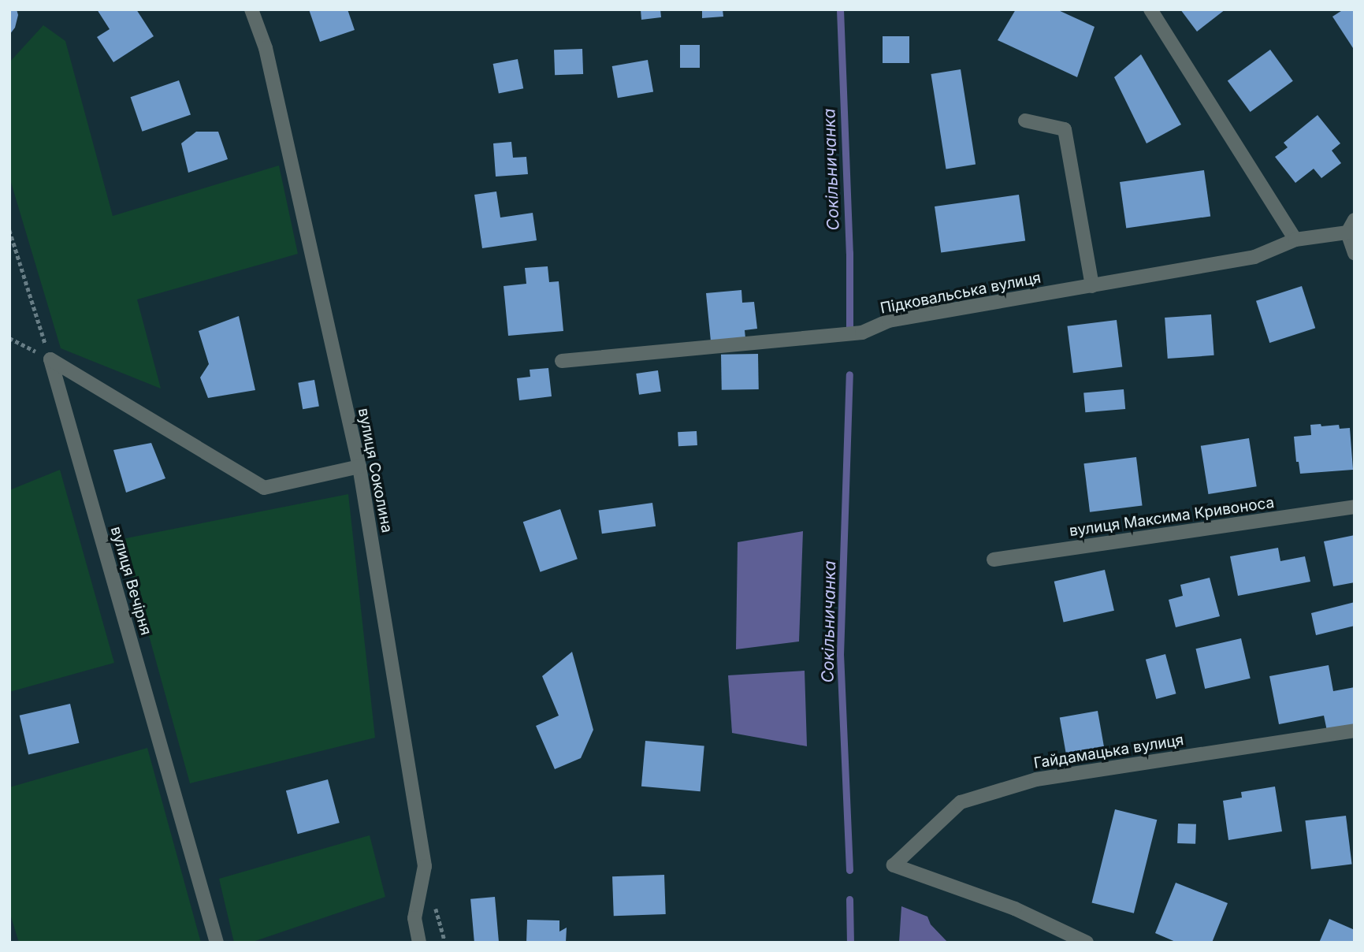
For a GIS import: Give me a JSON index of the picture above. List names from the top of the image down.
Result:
{
  "streets": {
    "street": [
      "Підковальська вулиця",
      "вулиця Соколина",
      "вулиця Максима Кривоноса",
      "вулиця Вечірня",
      "Гайдамацька вулиця"
    ]
  },
  "water": ["Сокільничанка"]
}
